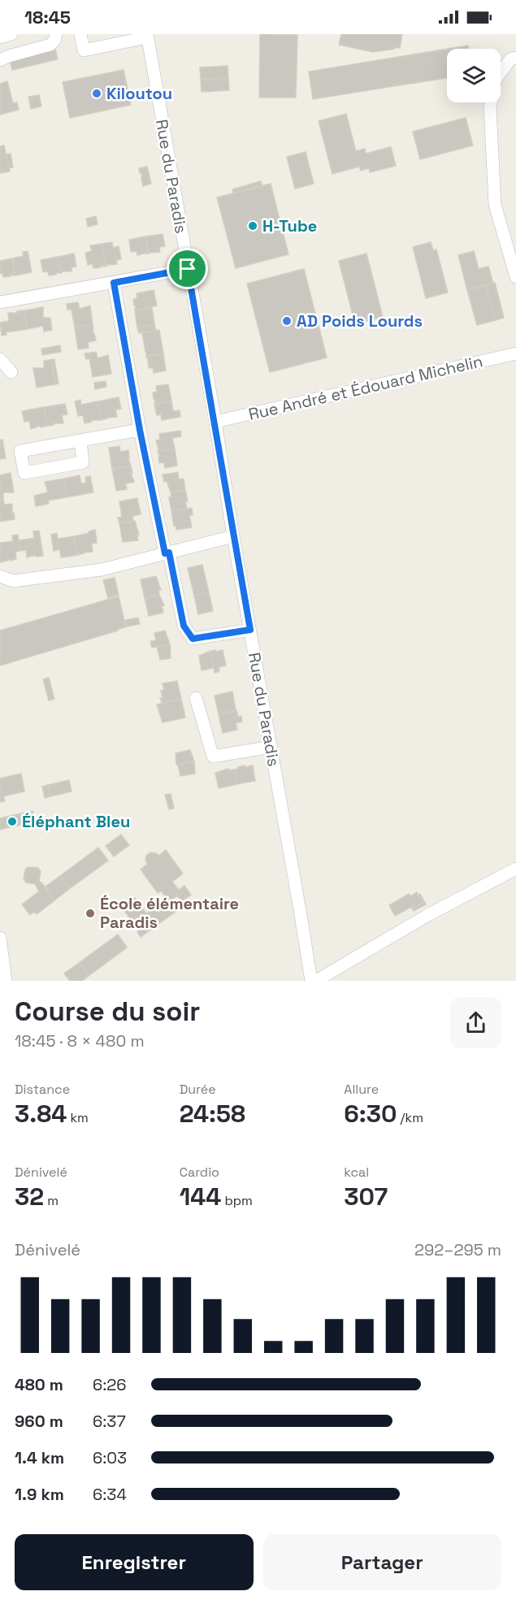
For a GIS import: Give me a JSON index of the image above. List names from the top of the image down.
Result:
{
  "streets": {
    "street": ["Rue du Paradis", "Rue André et Édouard Michelin"]
  },
  "crossings": [
    ["Rue du Paradis", "Rue André et Édouard Michelin"]
  ],
  "places": [
    "Kiloutou",
    "H-Tube",
    "AD Poids Lourds",
    "Éléphant Bleu",
    "École élémentaire Paradis"
  ],
  "page": {
    "status": "18:45",
    "heading": ["Course du soir", "18:45 · 8 × 480 m"],
    "stats": [
      ["Distance", "3.84 km"],
      ["Durée", "24:58"],
      ["Allure", "6:30 /km"],
      ["Dénivelé", "32 m"],
      ["Cardio", "144 bpm"],
      ["kcal", "307"]
    ],
    "chart": ["Dénivelé", "292–295 m"],
    "list": [
      {
        "name": "480 m",
        "note": "6:26"
      },
      {
        "name": "960 m",
        "note": "6:37"
      },
      {
        "name": "1.4 km",
        "note": "6:03"
      },
      {
        "name": "1.9 km",
        "note": "6:34"
      }
    ],
    "buttons": ["Enregistrer", "Partager"]
  }
}
